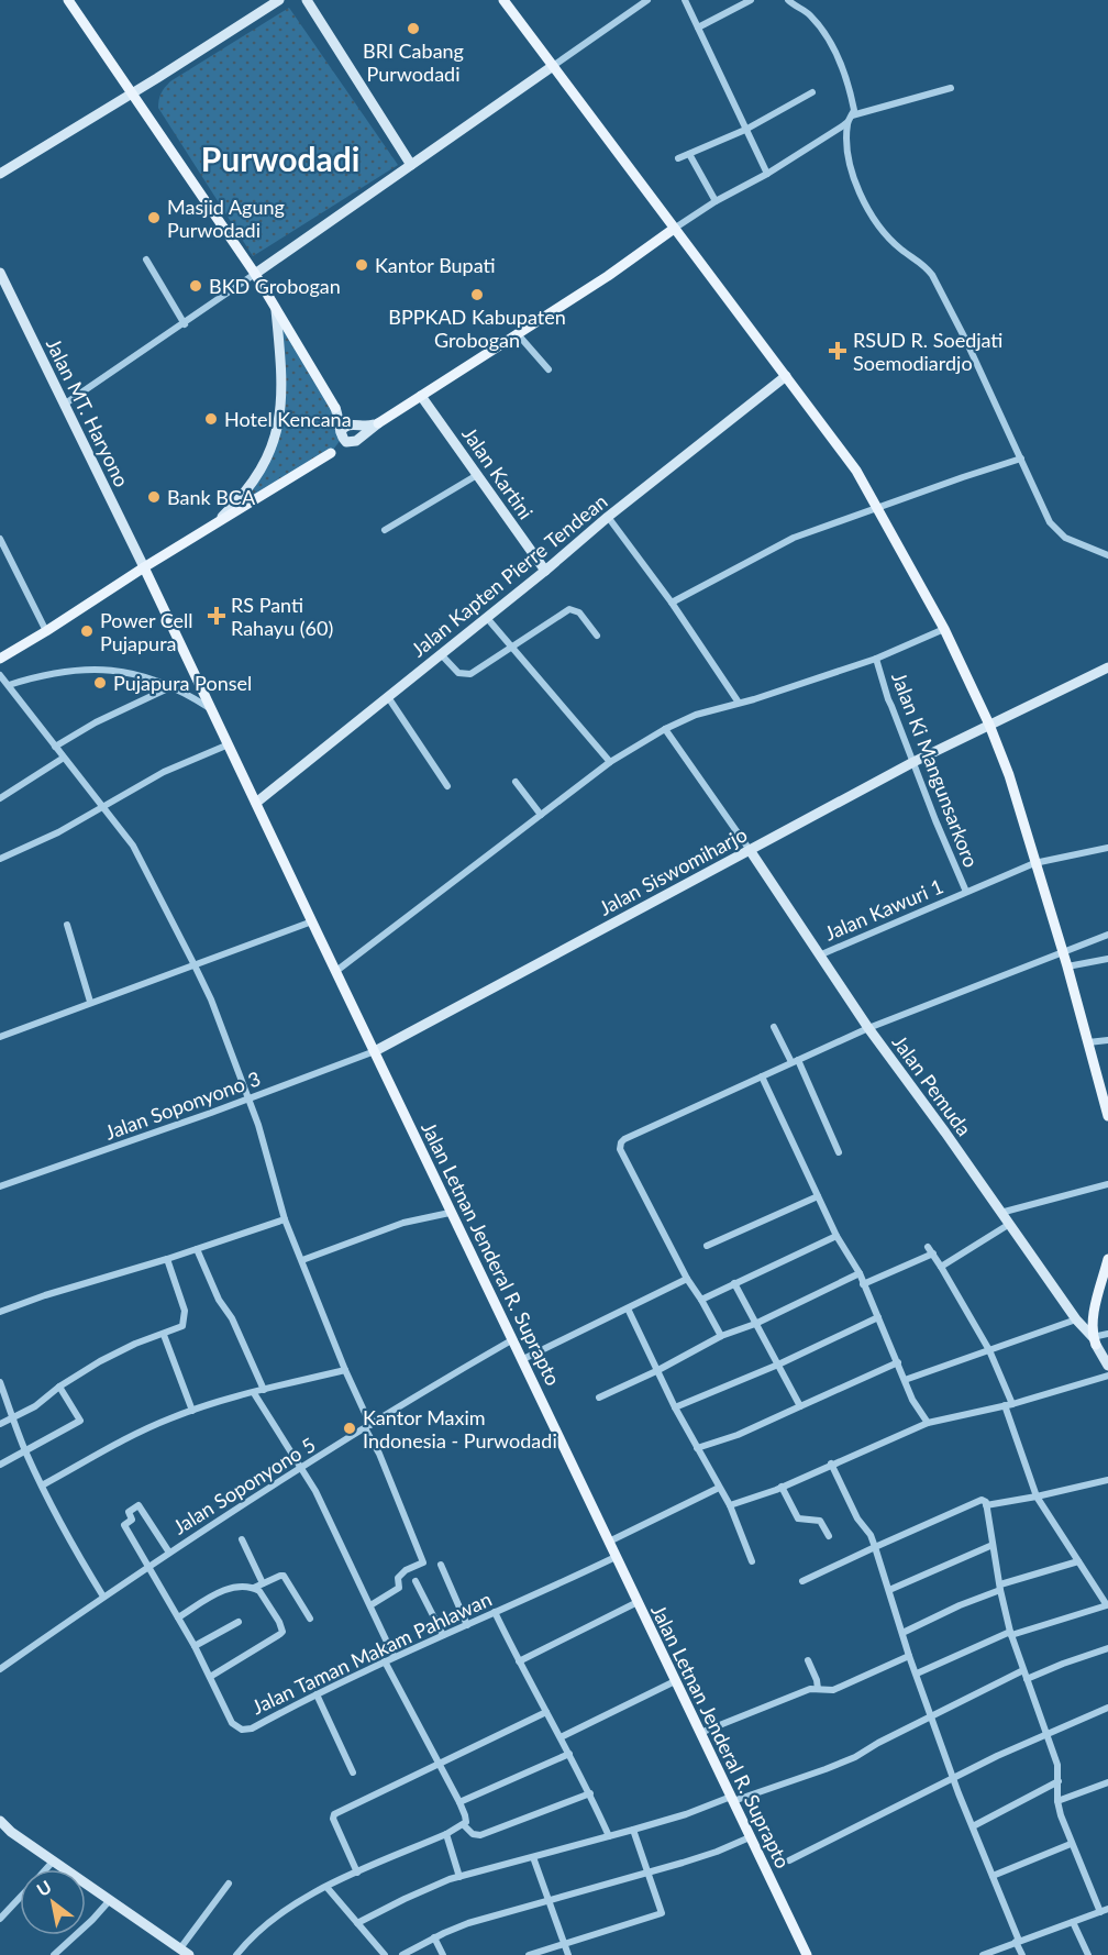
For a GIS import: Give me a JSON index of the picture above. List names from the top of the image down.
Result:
{
  "streets": {
    "main road": [
      "Jalan MT. Haryono",
      "Jalan Kartini",
      "Jalan Kapten Pierre Tendean",
      "Jalan Siswomiharjo",
      "Jalan Pemuda",
      "Jalan Letnan Jenderal R. Suprapto"
    ],
    "street": [
      "Jalan Ki Mangunsarkoro",
      "Jalan Kawuri 1",
      "Jalan Soponyono 3",
      "Jalan Soponyono 5",
      "Jalan Taman Makam Pahlawan"
    ]
  },
  "crossings": [
    ["Jalan MT. Haryono", "Jalan Letnan Jenderal R. Suprapto"],
    ["Jalan Kartini", "Jalan Kapten Pierre Tendean"],
    ["Jalan Kapten Pierre Tendean", "Jalan Letnan Jenderal R. Suprapto"],
    ["Jalan Ki Mangunsarkoro", "Jalan Siswomiharjo"],
    ["Jalan Ki Mangunsarkoro", "Jalan Kawuri 1"],
    ["Jalan Siswomiharjo", "Jalan Pemuda"],
    ["Jalan Siswomiharjo", "Jalan Soponyono 3"],
    ["Jalan Siswomiharjo", "Jalan Letnan Jenderal R. Suprapto"],
    ["Jalan Kawuri 1", "Jalan Pemuda"],
    ["Jalan Soponyono 3", "Jalan Letnan Jenderal R. Suprapto"],
    ["Jalan Letnan Jenderal R. Suprapto", "Jalan Soponyono 5"],
    ["Jalan Letnan Jenderal R. Suprapto", "Jalan Taman Makam Pahlawan"],
    ["Jalan Soponyono 5", "Jalan Taman Makam Pahlawan"]
  ],
  "districts": ["Purwodadi"],
  "places": {
    "other": [
      "BRI Cabang Purwodadi",
      "Masjid Agung Purwodadi",
      "Kantor Bupati",
      "BKD Grobogan",
      "BPPKAD Kabupaten Grobogan",
      "Hotel Kencana",
      "Bank BCA",
      "Power Cell Pujapura",
      "Pujapura Ponsel",
      "Kantor Maxim Indonesia - Purwodadi"
    ],
    "health": ["RSUD R. Soedjati Soemodiardjo", "RS Panti Rahayu (60)"]
  },
  "north": "top left"
}
